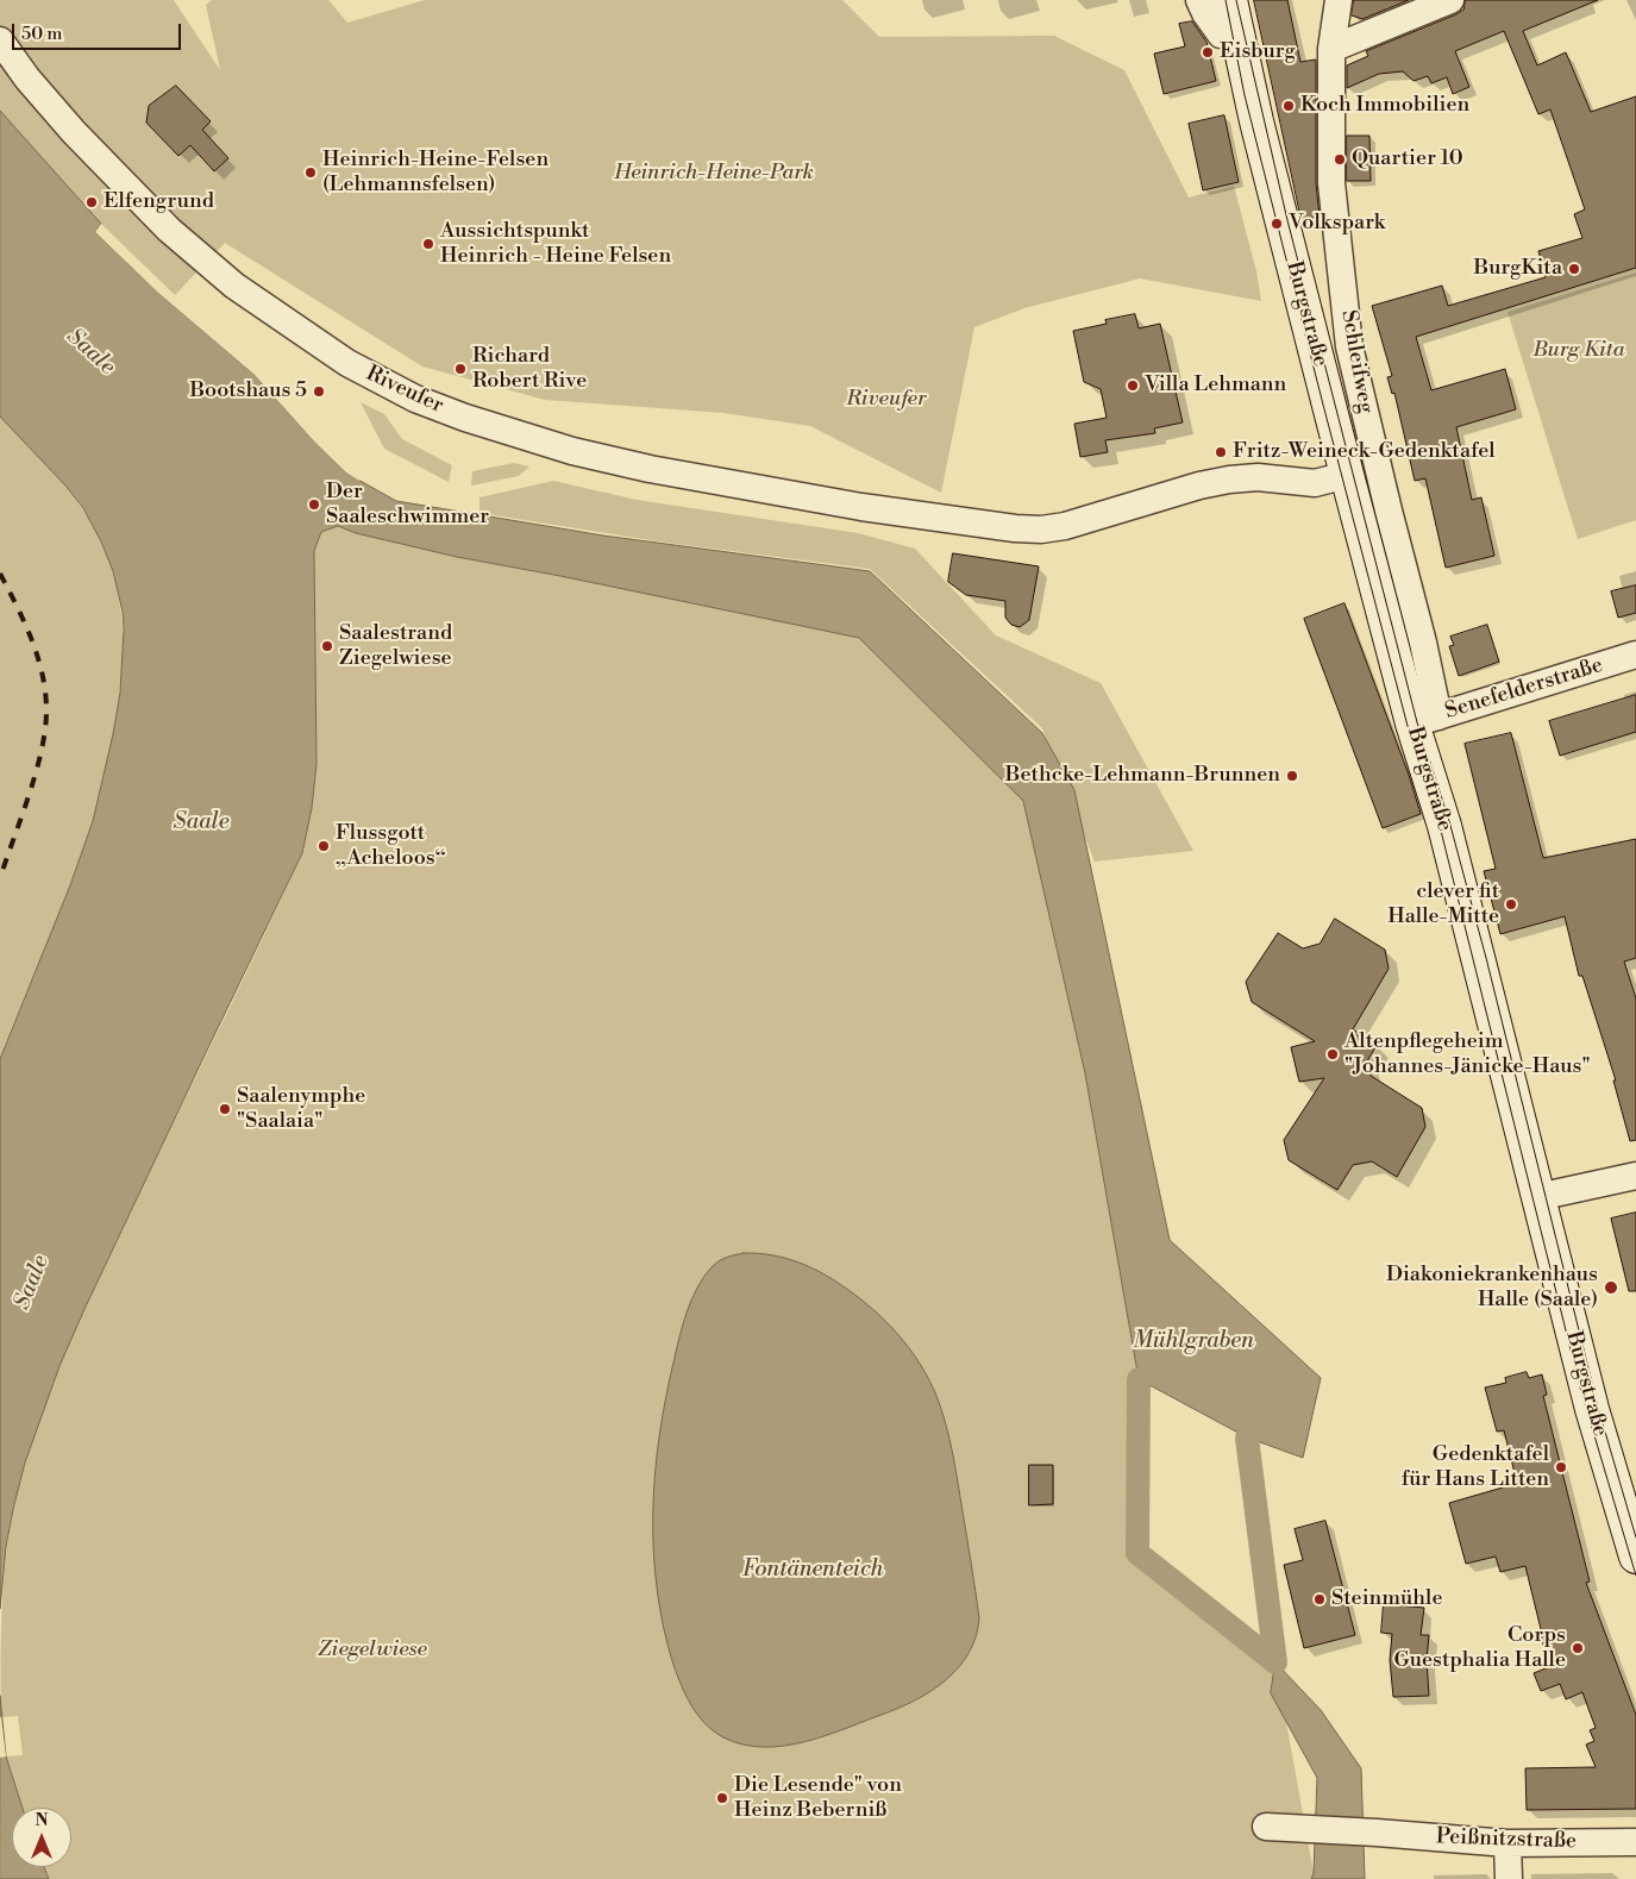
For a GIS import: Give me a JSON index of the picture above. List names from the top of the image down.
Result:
{
  "streets": {
    "street": [
      "Burgstraße",
      "Schleifweg",
      "Riveufer",
      "Senefelderstraße",
      "Peißnitzstraße"
    ]
  },
  "crossings": [
    ["Burgstraße", "Schleifweg"],
    ["Burgstraße", "Riveufer"],
    ["Burgstraße", "Senefelderstraße"],
    ["Schleifweg", "Senefelderstraße"]
  ],
  "water": ["Saale", "Mühlgraben", "Fontänenteich"],
  "parks": [
    "Heinrich-Heine-Park",
    "Burg Kita",
    "Riveufer",
    "Ziegelwiese"
  ],
  "places": [
    "Eisburg",
    "Koch Immobilien",
    "Quartier 10",
    "Heinrich-Heine-Felsen (Lehmannsfelsen)",
    "Elfengrund",
    "Volkspark",
    "Aussichtspunkt Heinrich - Heine Felsen",
    "BurgKita",
    "Richard Robert Rive",
    "Villa Lehmann",
    "Bootshaus 5",
    "Fritz-Weineck-Gedenktafel",
    "Der Saaleschwimmer",
    "Saalestrand Ziegelwiese",
    "Bethcke-Lehmann-Brunnen",
    "Flussgott „Acheloos“",
    "clever fit Halle-Mitte",
    "Altenpflegeheim \"Johannes-Jänicke-Haus\"",
    "Saalenymphe \"Saalaia\"",
    "Diakoniekrankenhaus Halle (Saale)",
    "Gedenktafel für Hans Litten",
    "Steinmühle",
    "Corps Guestphalia Halle",
    "Die Lesende\" von Heinz Beberniß"
  ],
  "scale_bar": "50 m",
  "north": "top"
}
